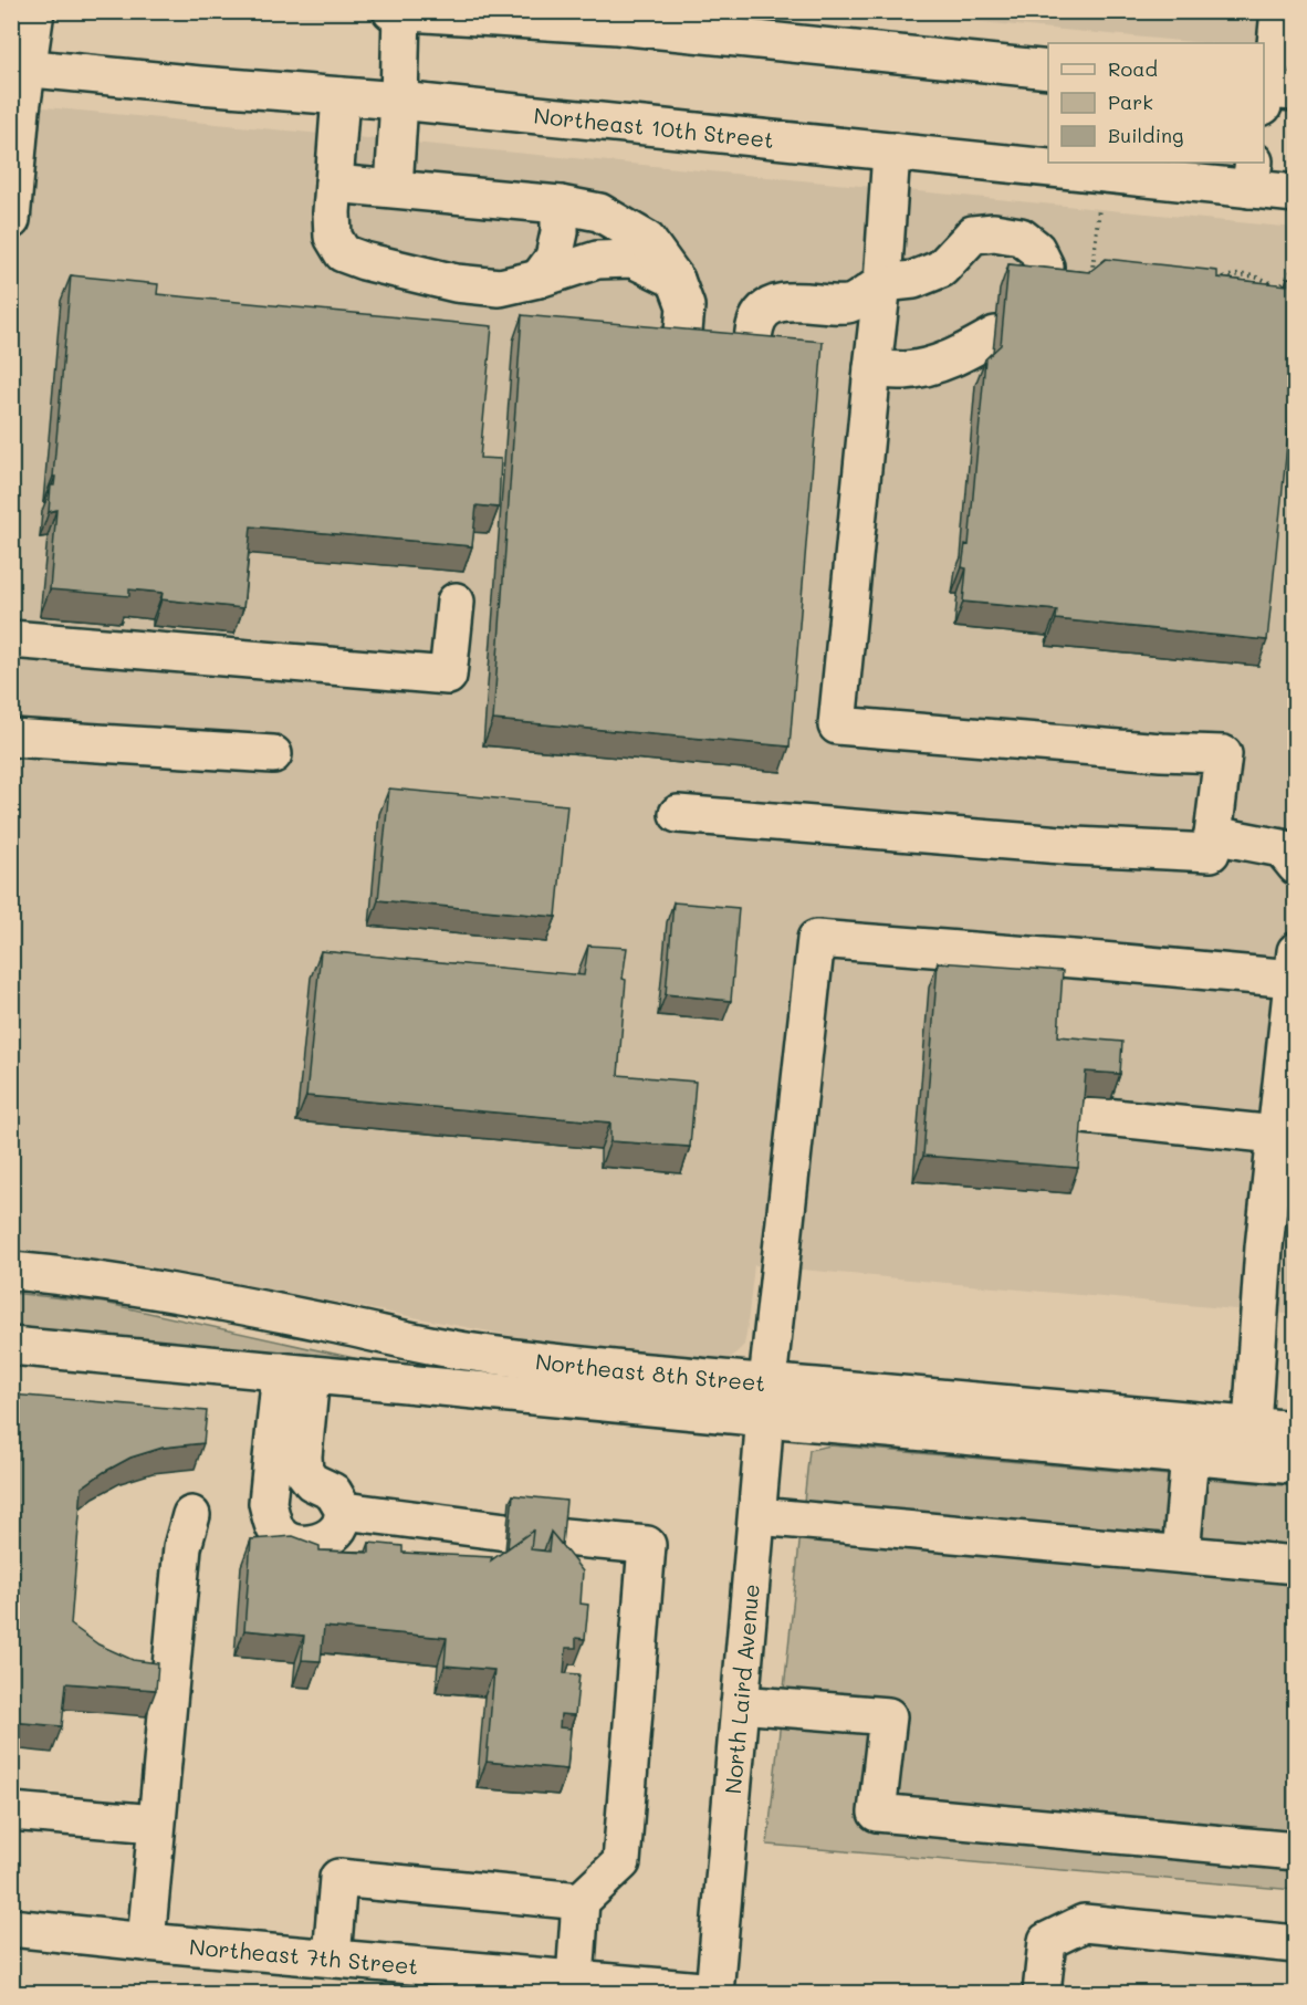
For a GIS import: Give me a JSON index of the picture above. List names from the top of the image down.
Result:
{
  "streets": {
    "main road": [
      "Northeast 10th Street",
      "Northeast 8th Street",
      "North Laird Avenue",
      "Northeast 7th Street"
    ]
  },
  "crossings": [
    ["Northeast 8th Street", "North Laird Avenue"],
    ["North Laird Avenue", "Northeast 7th Street"]
  ],
  "legend": ["Road", "Park", "Building"]
}
